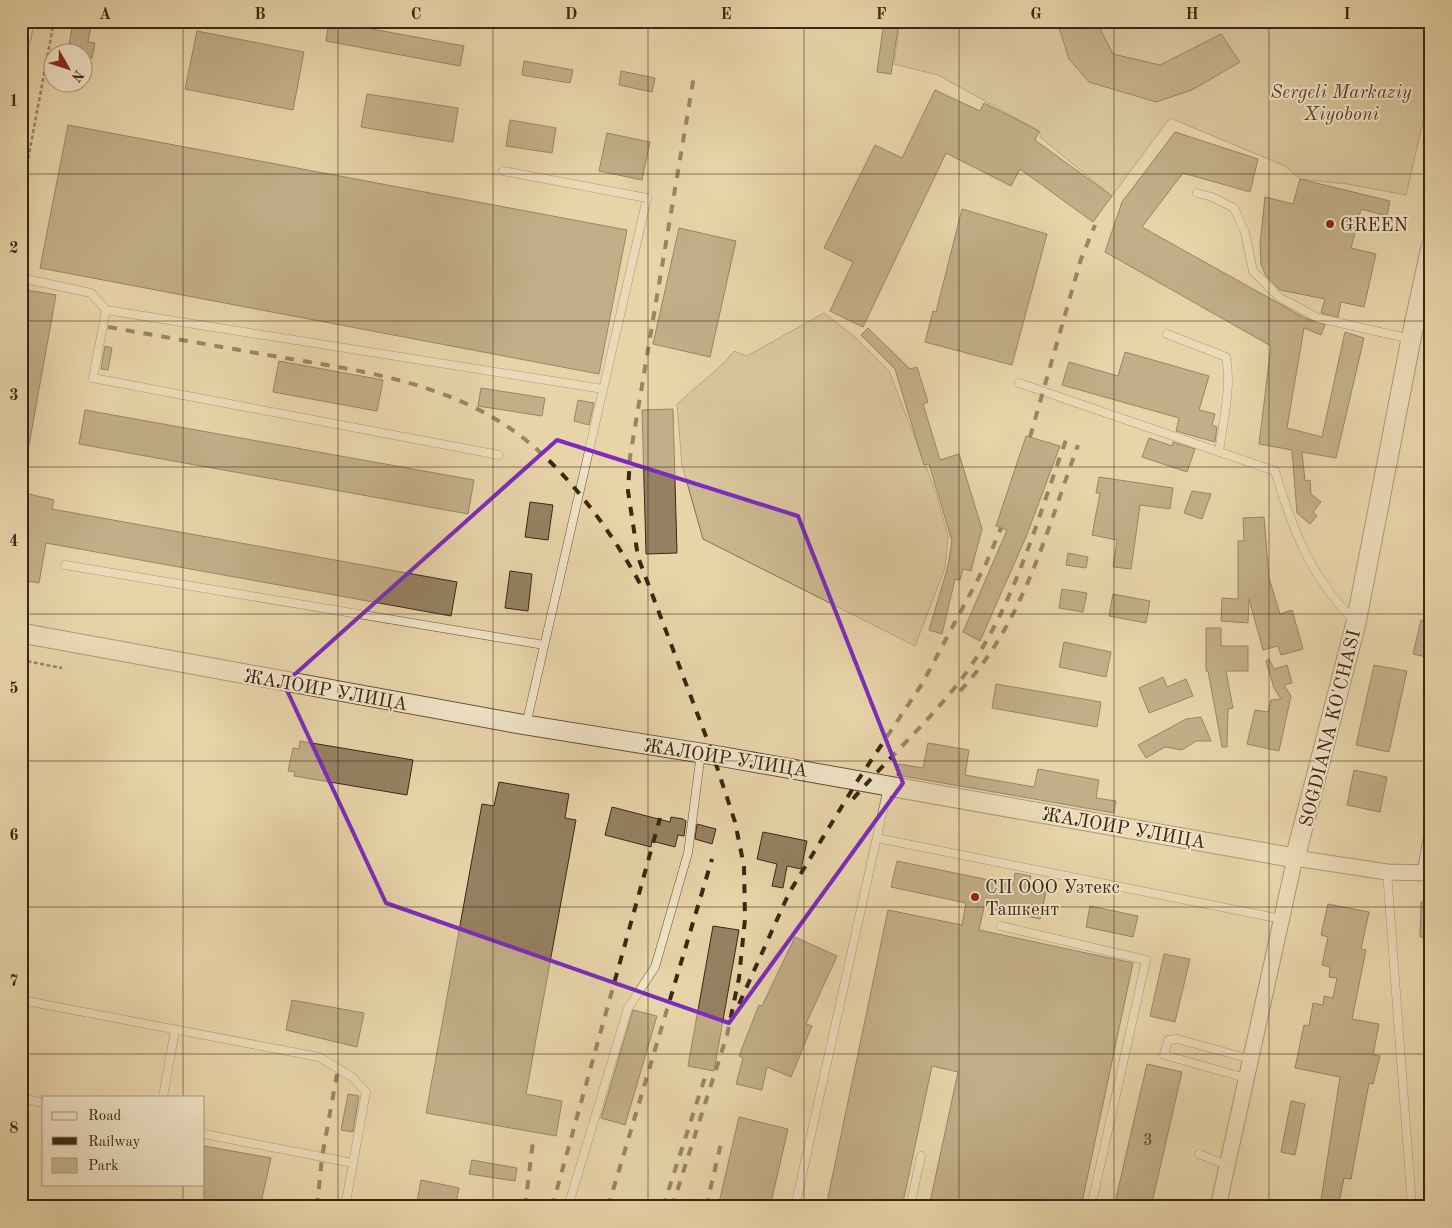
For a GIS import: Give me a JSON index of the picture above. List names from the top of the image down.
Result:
{
  "streets": {
    "street": ["ЖАЛОИР УЛИЦА", "SOGDIANA KO'CHASI"]
  },
  "crossings": [
    ["ЖАЛОИР УЛИЦА", "SOGDIANA KO'CHASI"]
  ],
  "parks": ["Sergeli Markaziy Xiyoboni"],
  "places": ["GREEN", "СП ООО Узтекс Ташкент"],
  "house_numbers": ["3"],
  "legend": ["Road", "Railway", "Park"],
  "north": "bottom right",
  "grid": {
    "columns": [
      "A",
      "B",
      "C",
      "D",
      "E",
      "F",
      "G",
      "H",
      "I"
    ],
    "rows": [
      "1",
      "2",
      "3",
      "4",
      "5",
      "6",
      "7",
      "8"
    ]
  }
}
